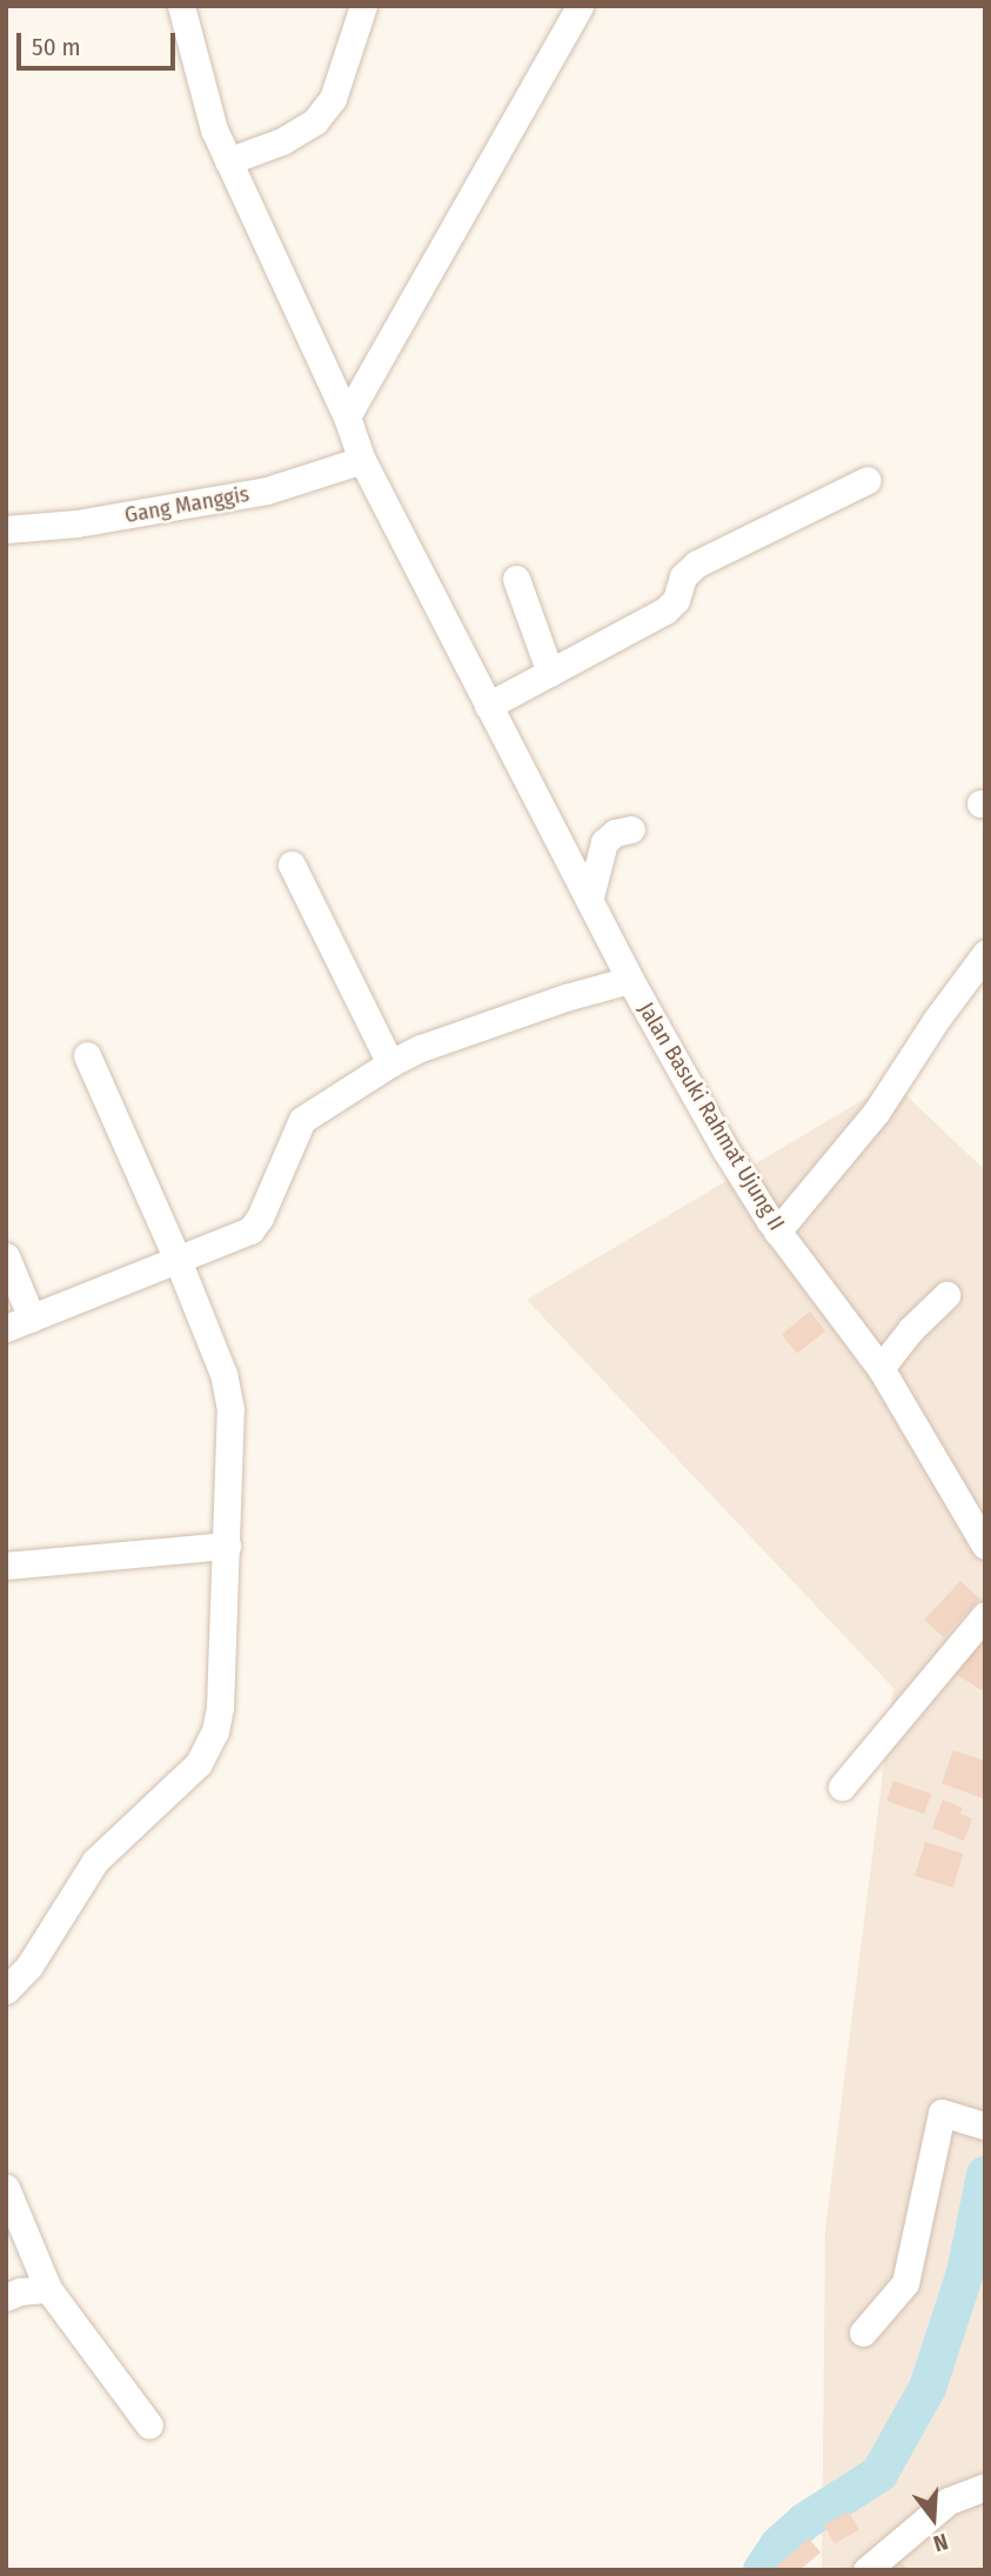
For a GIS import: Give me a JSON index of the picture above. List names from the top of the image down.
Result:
{
  "streets": {
    "street": ["Gang Manggis", "Jalan Basuki Rahmat Ujung II"]
  },
  "scale_bar": "50 m",
  "north": "bottom"
}
